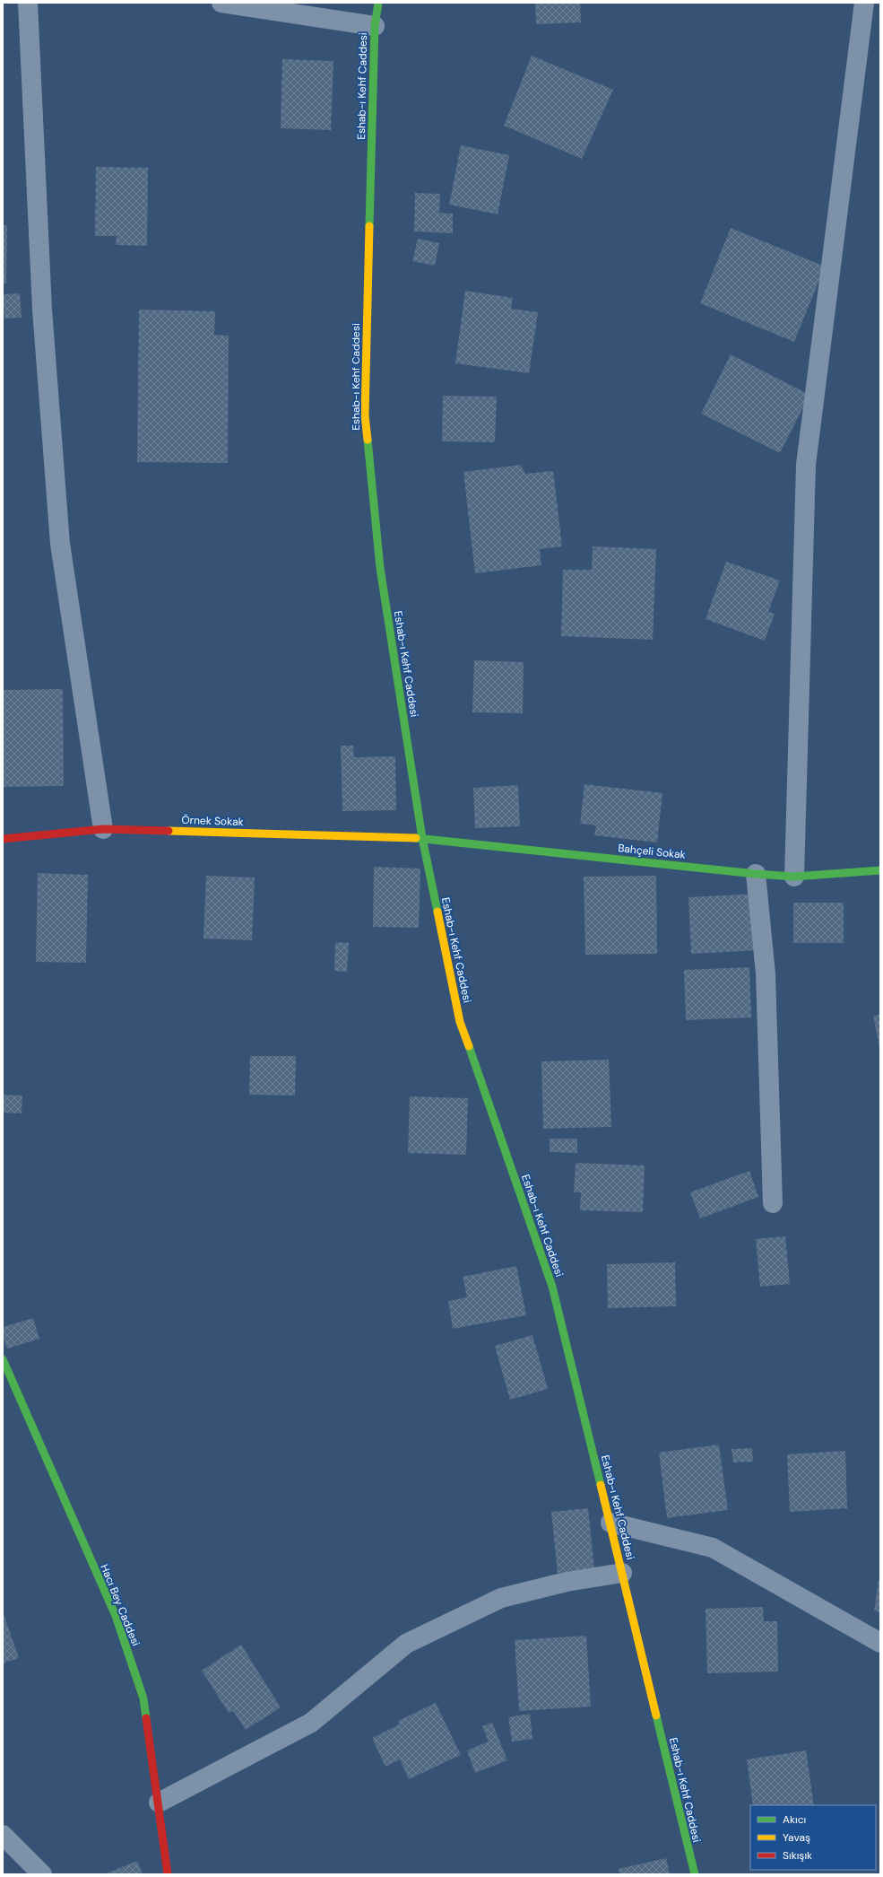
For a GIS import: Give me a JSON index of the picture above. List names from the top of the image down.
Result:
{
  "streets": {
    "street": [
      "Eshab-ı Kehf Caddesi",
      "Örnek Sokak",
      "Bahçeli Sokak",
      "Hacı Bey Caddesi"
    ]
  },
  "crossings": [
    ["Eshab-ı Kehf Caddesi", "Örnek Sokak"],
    ["Eshab-ı Kehf Caddesi", "Bahçeli Sokak"],
    ["Örnek Sokak", "Bahçeli Sokak"]
  ],
  "legend": ["Akıcı", "Yavaş", "Sıkışık"]
}
